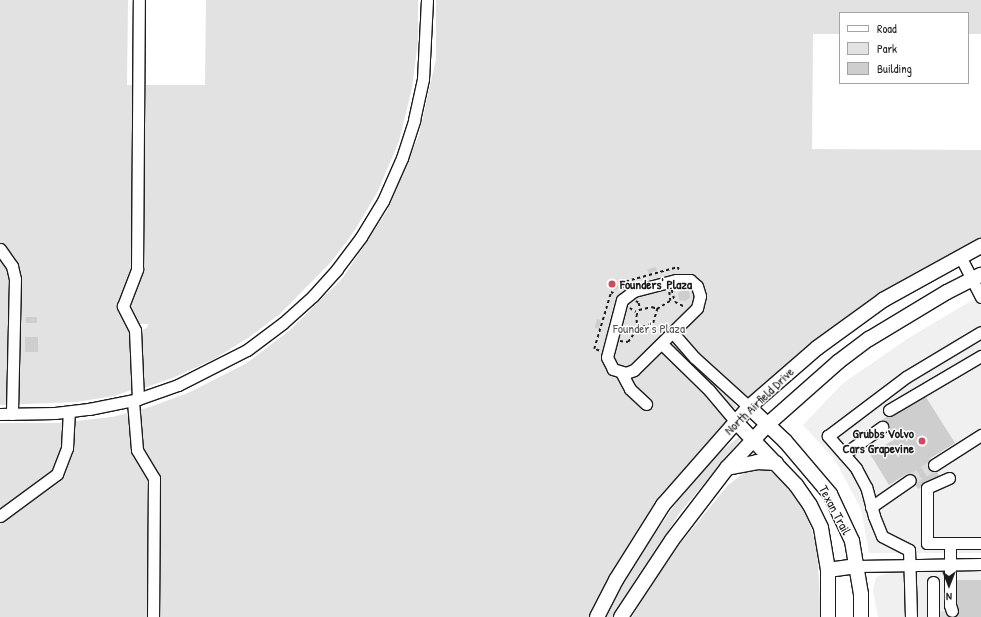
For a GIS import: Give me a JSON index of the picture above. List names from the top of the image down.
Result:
{
  "streets": {
    "main road": ["North Airfield Drive", "Texan Trail"]
  },
  "crossings": [
    ["North Airfield Drive", "Texan Trail"]
  ],
  "parks": ["Founder's Plaza"],
  "places": ["Founders' Plaza", "Grubbs Volvo Cars Grapevine"],
  "legend": ["Road", "Park", "Building"],
  "north": "bottom"
}
